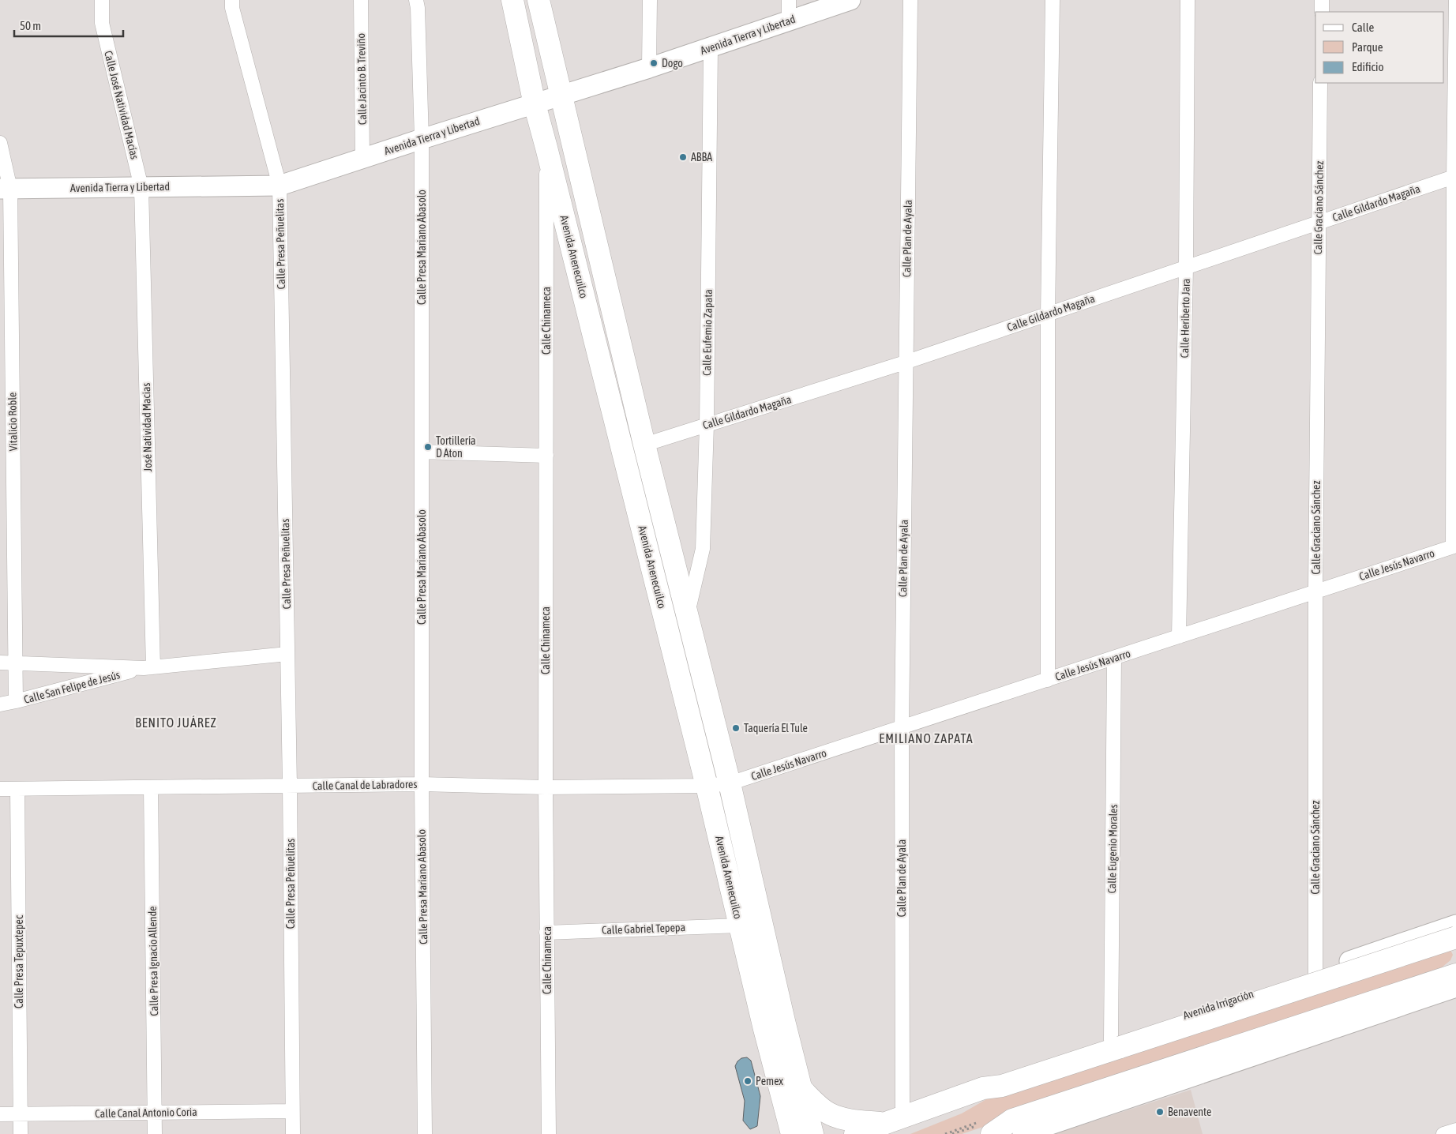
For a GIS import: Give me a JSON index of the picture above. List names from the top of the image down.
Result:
{
  "streets": {
    "main road": ["Avenida Anenecuilco", "Avenida Irrigación"],
    "street": [
      "Avenida Tierra y Libertad",
      "Calle Jacinto B. Treviño",
      "Calle José Natividad Macías",
      "Calle Gildardo Magaña",
      "Calle Graciano Sánchez",
      "Calle Plan de Ayala",
      "Calle Presa Peñuelitas",
      "Calle Presa Mariano Abasolo",
      "Calle Heriberto Jara",
      "Calle Chinameca",
      "Calle Eufemio Zapata",
      "Vitalicio Roble",
      "José Natividad Macias",
      "Calle Jesús Navarro",
      "Calle San Felipe de Jesús",
      "Calle Canal de Labradores",
      "Calle Eugenio Morales",
      "Calle Gabriel Tepepa",
      "Calle Presa Ignacio Allende",
      "Calle Presa Tepuxtepec",
      "Calle Canal Antonio Coria"
    ]
  },
  "crossings": [
    ["Avenida Tierra y Libertad", "Calle Jacinto B. Treviño"],
    ["Avenida Tierra y Libertad", "Calle José Natividad Macías"],
    ["Avenida Tierra y Libertad", "Calle Presa Peñuelitas"],
    ["Avenida Tierra y Libertad", "Calle Presa Mariano Abasolo"],
    ["Avenida Tierra y Libertad", "Avenida Anenecuilco"],
    ["Avenida Tierra y Libertad", "Calle Eufemio Zapata"],
    ["Avenida Tierra y Libertad", "Vitalicio Roble"],
    ["Avenida Tierra y Libertad", "José Natividad Macias"],
    ["Calle José Natividad Macías", "José Natividad Macias"],
    ["Calle Gildardo Magaña", "Calle Graciano Sánchez"],
    ["Calle Gildardo Magaña", "Calle Plan de Ayala"],
    ["Calle Gildardo Magaña", "Avenida Anenecuilco"],
    ["Calle Gildardo Magaña", "Calle Heriberto Jara"],
    ["Calle Gildardo Magaña", "Calle Eufemio Zapata"],
    ["Calle Graciano Sánchez", "Calle Jesús Navarro"],
    ["Calle Graciano Sánchez", "Avenida Irrigación"],
    ["Calle Plan de Ayala", "Calle Jesús Navarro"],
    ["Calle Plan de Ayala", "Avenida Irrigación"],
    ["Calle Presa Peñuelitas", "Calle San Felipe de Jesús"],
    ["Calle Presa Peñuelitas", "Calle Canal de Labradores"],
    ["Calle Presa Peñuelitas", "Calle Canal Antonio Coria"],
    ["Calle Presa Mariano Abasolo", "Calle Canal de Labradores"],
    ["Avenida Anenecuilco", "Calle Chinameca"],
    ["Avenida Anenecuilco", "Calle Eufemio Zapata"],
    ["Avenida Anenecuilco", "Calle Jesús Navarro"],
    ["Avenida Anenecuilco", "Calle Canal de Labradores"],
    ["Avenida Anenecuilco", "Calle Gabriel Tepepa"],
    ["Calle Heriberto Jara", "Calle Jesús Navarro"],
    ["Calle Chinameca", "Calle Canal de Labradores"],
    ["Calle Chinameca", "Calle Gabriel Tepepa"],
    ["Vitalicio Roble", "Calle San Felipe de Jesús"],
    ["José Natividad Macias", "Calle San Felipe de Jesús"],
    ["Calle Jesús Navarro", "Calle Canal de Labradores"],
    ["Calle Jesús Navarro", "Calle Eugenio Morales"],
    ["Calle Canal de Labradores", "Calle Presa Ignacio Allende"],
    ["Calle Canal de Labradores", "Calle Presa Tepuxtepec"],
    ["Calle Eugenio Morales", "Avenida Irrigación"],
    ["Calle Presa Ignacio Allende", "Calle Canal Antonio Coria"],
    ["Calle Presa Tepuxtepec", "Calle Canal Antonio Coria"]
  ],
  "districts": ["BENITO JUÁREZ", "EMILIANO ZAPATA"],
  "places": [
    "Dogo",
    "ABBA",
    "Tortillería D Aton",
    "Taquería El Tule",
    "Pemex",
    "Benavente"
  ],
  "legend": ["Calle", "Parque", "Edificio"],
  "scale_bar": "50 m"
}
